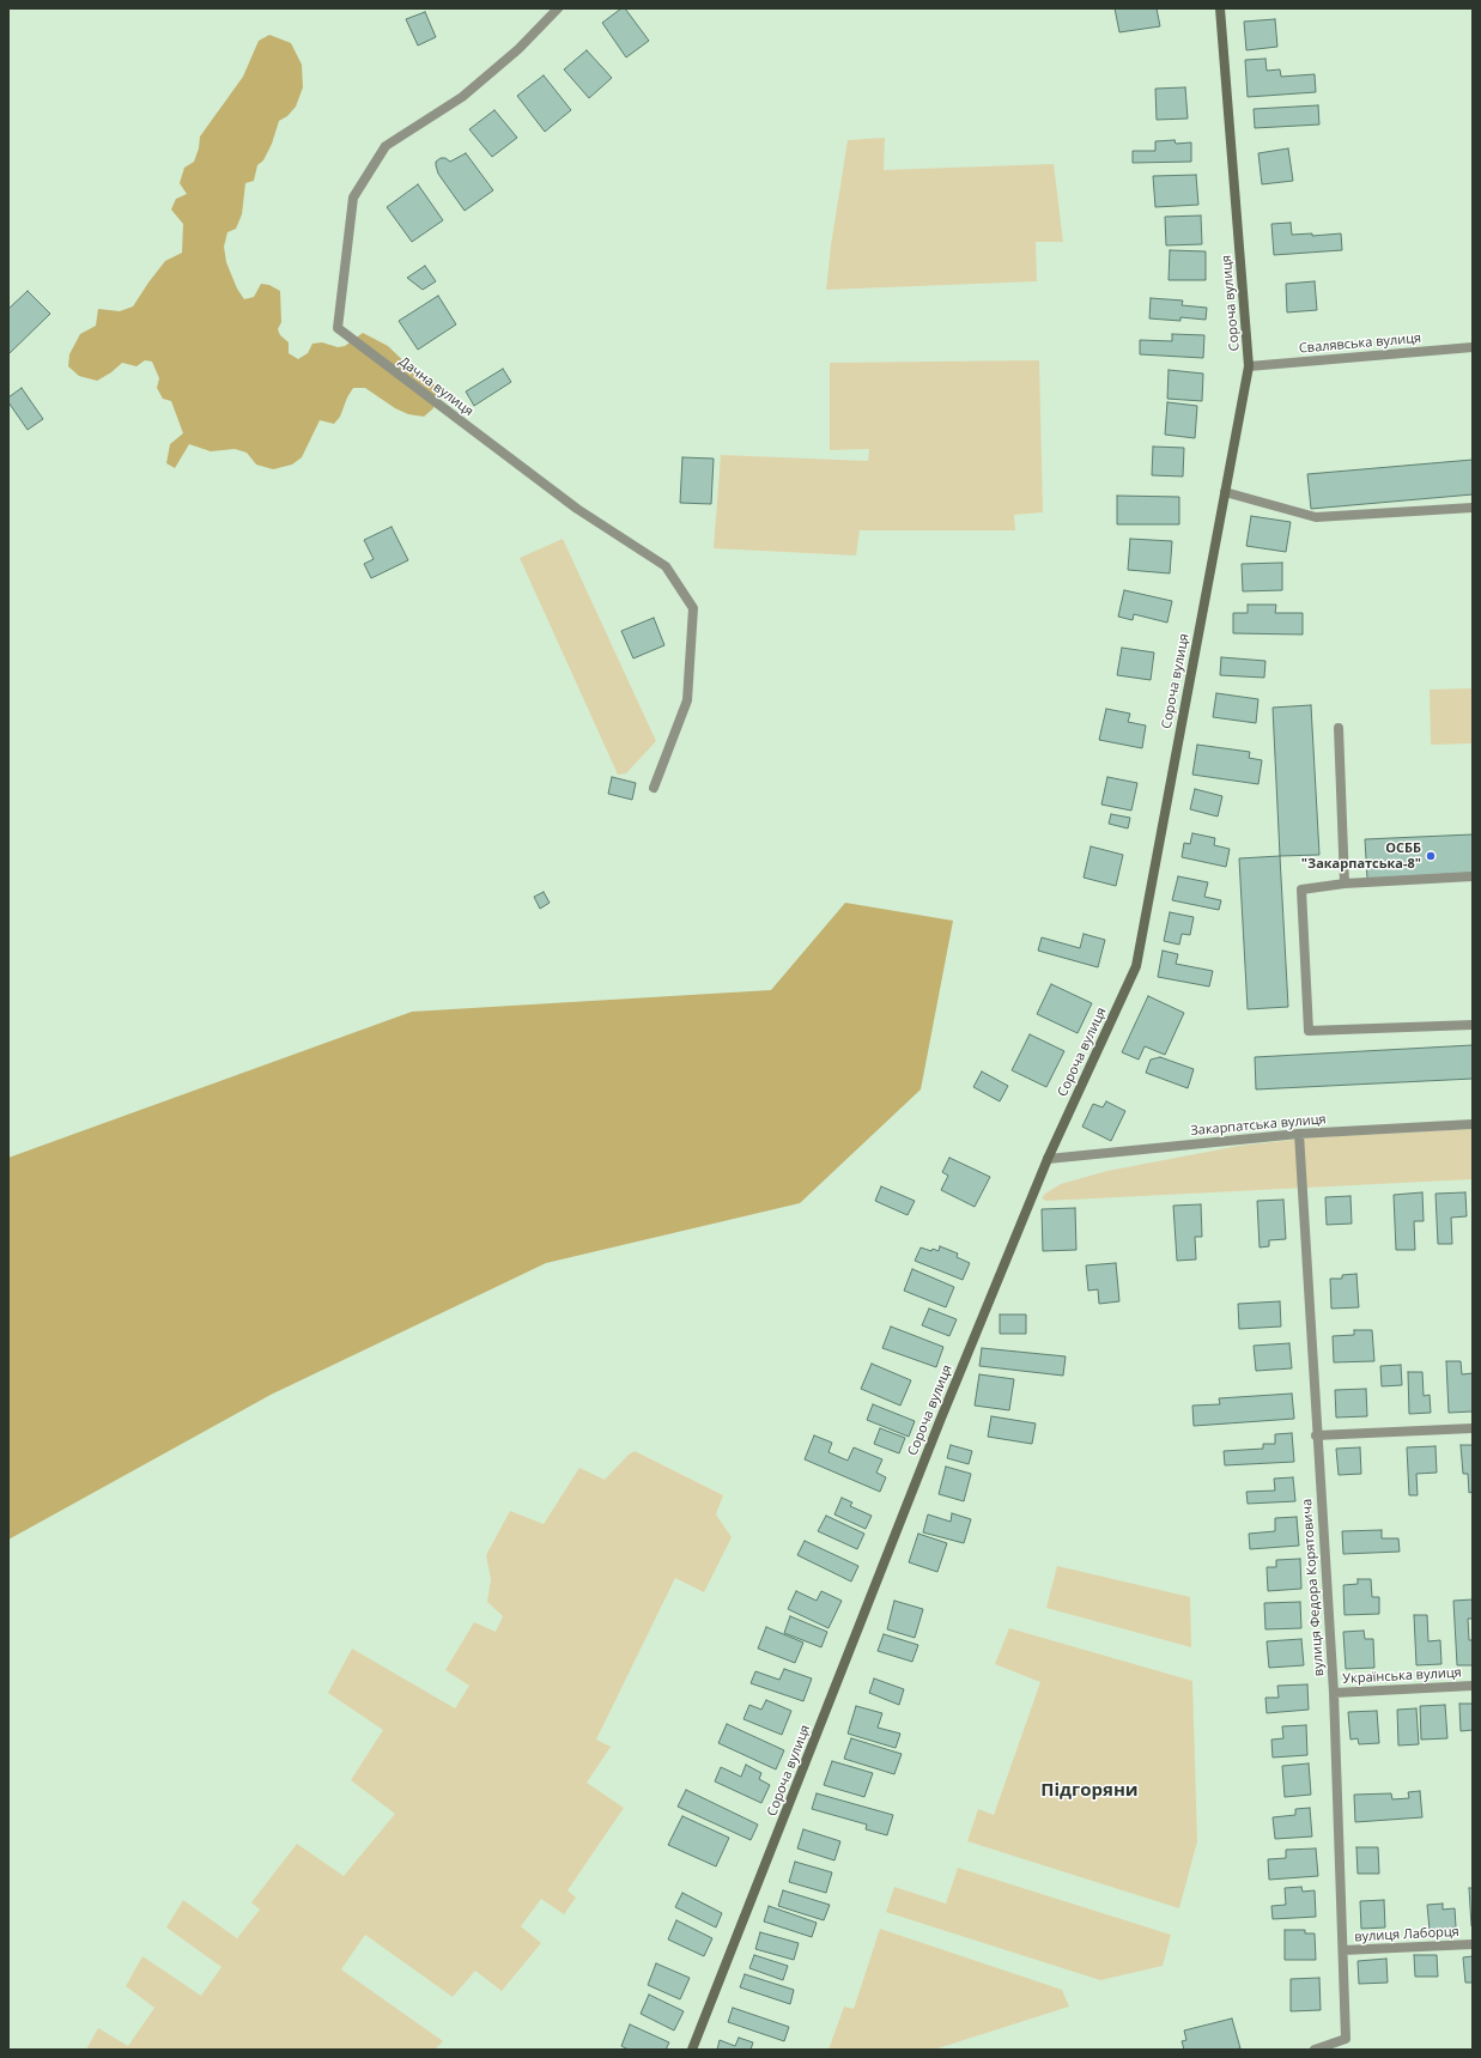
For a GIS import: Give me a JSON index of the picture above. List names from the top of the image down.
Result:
{
  "streets": {
    "main road": ["Сороча вулиця"],
    "street": [
      "Свалявська вулиця",
      "Дачна вулиця",
      "Закарпатська вулиця",
      "вулиця Федора Корятовича",
      "Українська вулиця",
      "вулиця Лаборця"
    ]
  },
  "crossings": [
    ["Сороча вулиця", "Свалявська вулиця"],
    ["Сороча вулиця", "Закарпатська вулиця"],
    ["Закарпатська вулиця", "вулиця Федора Корятовича"],
    ["вулиця Федора Корятовича", "Українська вулиця"],
    ["вулиця Федора Корятовича", "вулиця Лаборця"]
  ],
  "districts": ["Підгоряни"],
  "places": ["ОСББ \"Закарпатська-8\""]
}
